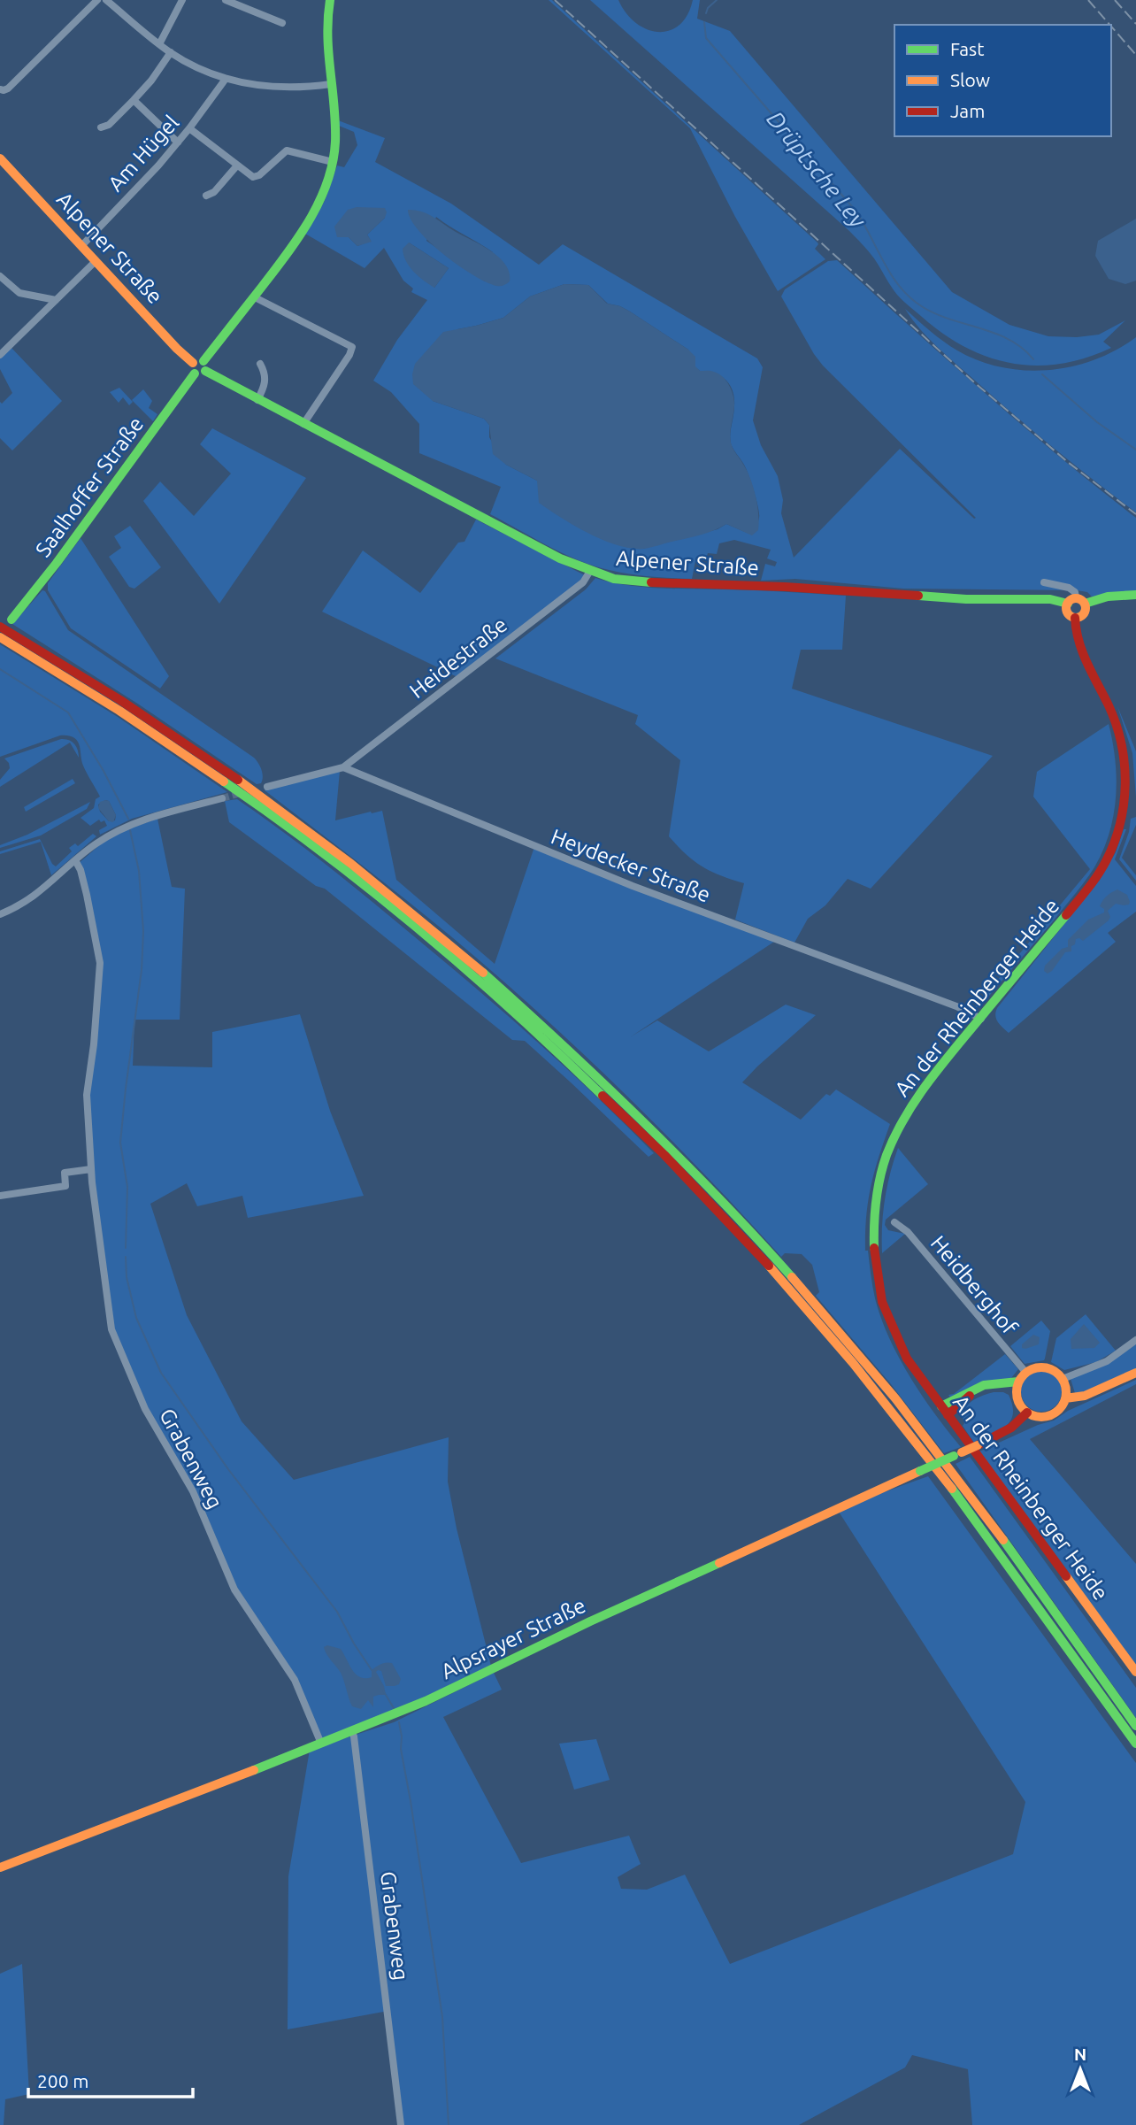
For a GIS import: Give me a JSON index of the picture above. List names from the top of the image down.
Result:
{
  "streets": {
    "main road": [
      "Alpener Straße",
      "Saalhoffer Straße",
      "An der Rheinberger Heide",
      "Alpsrayer Straße"
    ],
    "street": [
      "Am Hügel",
      "Heidestraße",
      "Heydecker Straße",
      "Heidberghof",
      "Grabenweg"
    ]
  },
  "crossings": [
    ["Am Hügel", "Alpener Straße"],
    ["Alpener Straße", "Saalhoffer Straße"],
    ["Alpener Straße", "Heidestraße"],
    ["Alpener Straße", "An der Rheinberger Heide"],
    ["Heidestraße", "Heydecker Straße"],
    ["Heydecker Straße", "An der Rheinberger Heide"],
    ["Heidberghof", "Alpsrayer Straße"],
    ["Grabenweg", "Alpsrayer Straße"]
  ],
  "water": ["Drüptsche Ley"],
  "legend": ["Fast", "Slow", "Jam"],
  "scale_bar": "200 m",
  "north": "top"
}
